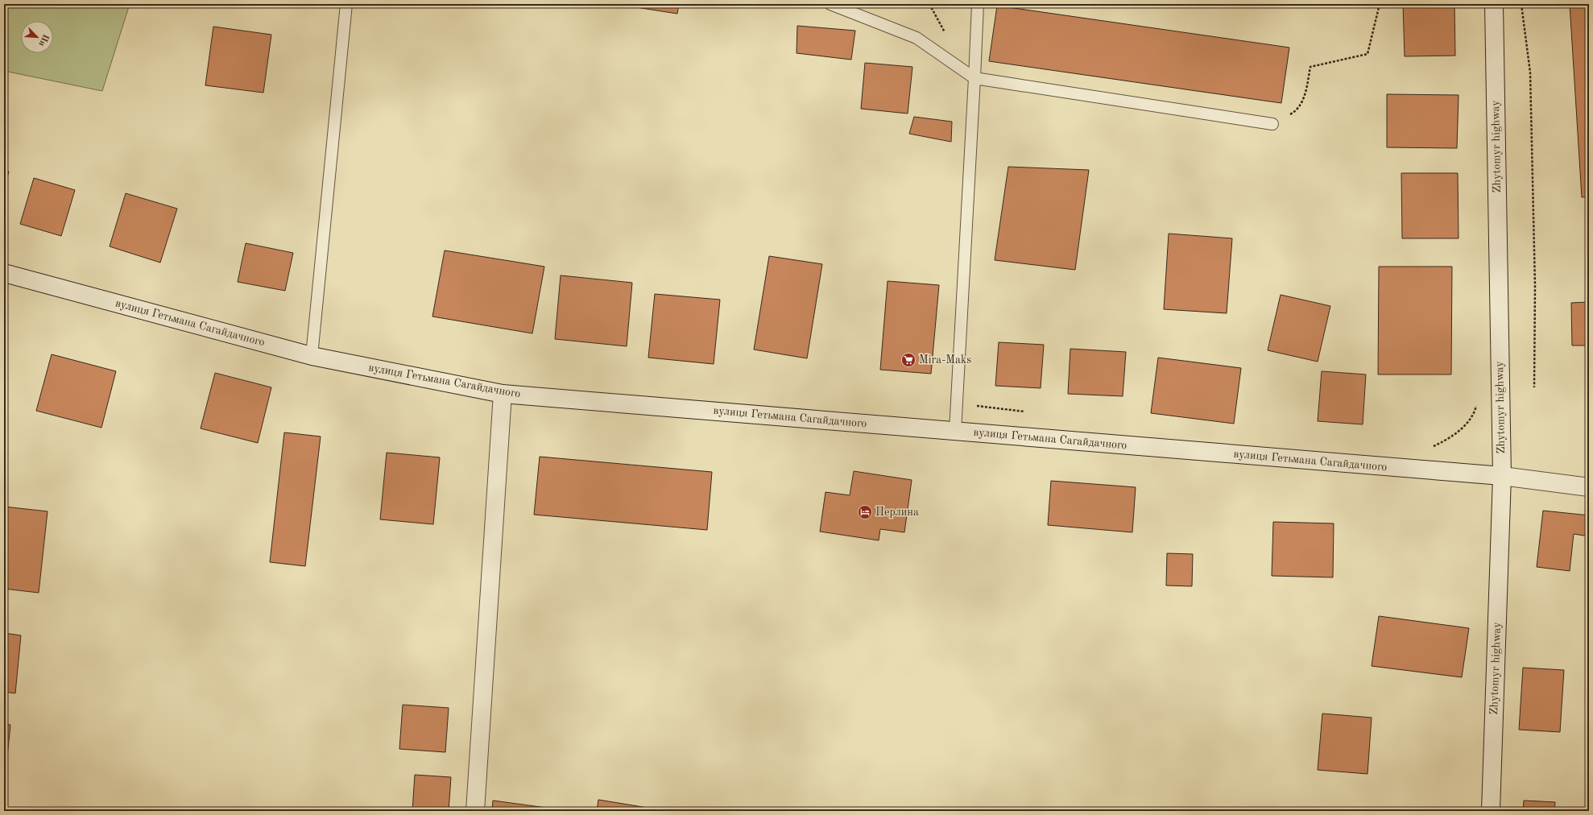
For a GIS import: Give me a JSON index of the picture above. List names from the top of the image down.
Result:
{
  "streets": {
    "main road": ["Zhytomyr highway", "вулиця Гетьмана Сагайдачного"]
  },
  "crossings": [
    ["Zhytomyr highway", "вулиця Гетьмана Сагайдачного"]
  ],
  "places": {
    "supermarket": ["Mira-Maks"],
    "hotel": ["Перлина"]
  },
  "north": "bottom right"
}
